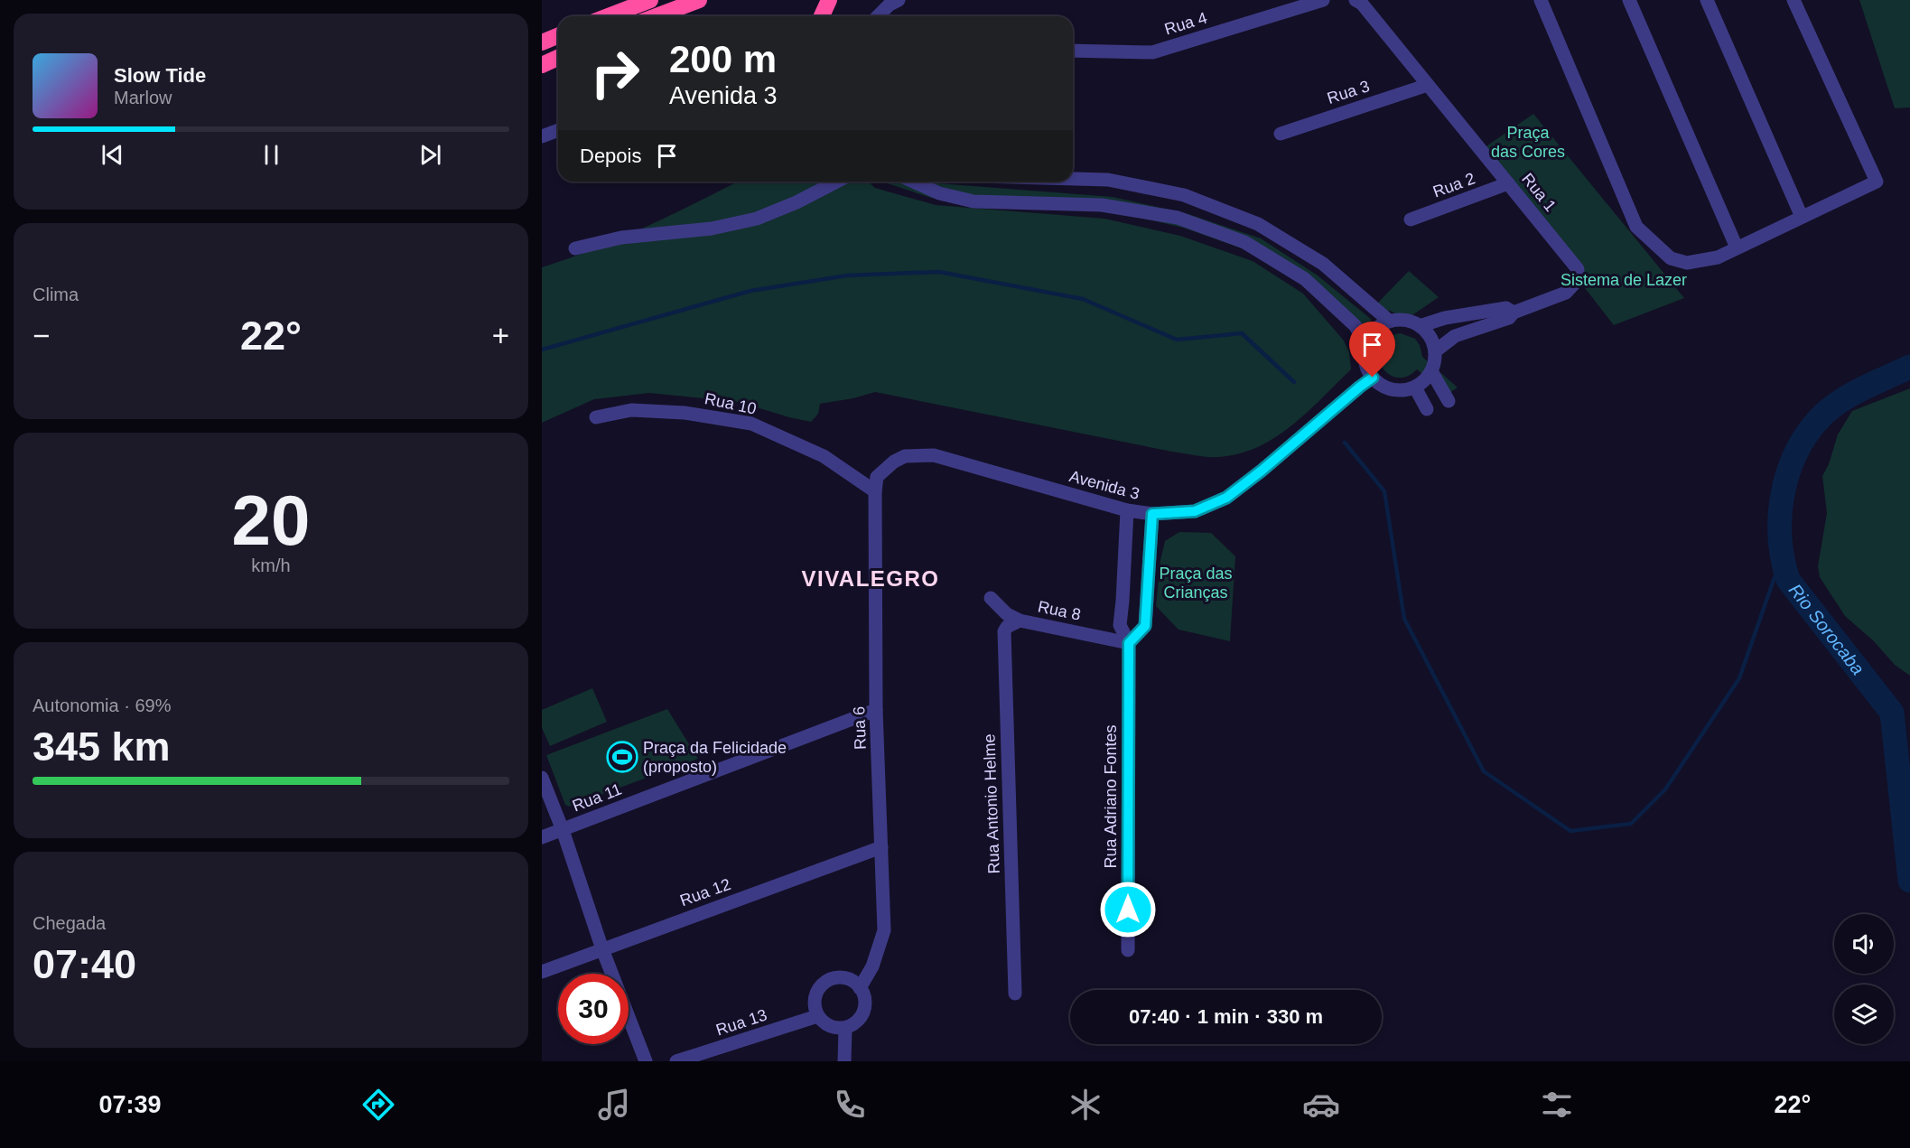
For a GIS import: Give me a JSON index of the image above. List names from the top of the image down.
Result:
{
  "streets": {
    "street": [
      "Rua 4",
      "Rua 3",
      "Rua 2",
      "Rua 1",
      "Rua 10",
      "Avenida 3",
      "Rua 8",
      "Rua 6",
      "Rua Adriano Fontes",
      "Rua 11",
      "Rua Antonio Helme",
      "Rua 12",
      "Rua 13"
    ]
  },
  "crossings": [
    ["Rua 3", "Rua 1"],
    ["Rua 2", "Rua 1"],
    ["Rua 1", "Avenida 3"],
    ["Rua 10", "Rua 6"],
    ["Avenida 3", "Rua 6"],
    ["Avenida 3", "Rua Adriano Fontes"],
    ["Rua 8", "Rua Adriano Fontes"],
    ["Rua 8", "Rua Antonio Helme"],
    ["Rua 6", "Rua 11"],
    ["Rua 6", "Rua 12"],
    ["Rua 6", "Rua 13"]
  ],
  "districts": ["VIVALEGRO"],
  "water": ["Rio Sorocaba"],
  "parks": ["Praça das Cores", "Sistema de Lazer", "Praça das Crianças"],
  "places": {
    "sports": ["Praça da Felicidade (proposto)"]
  },
  "page": {
    "turn": ["200 m", "Avenida 3"],
    "song": ["Slow Tide", "Marlow"],
    "then": "Depois",
    "tile": [
      "Clima",
      ["20", "km/h"],
      ["Autonomia · 69%", "345 km"],
      ["Chegada", "07:40"]
    ],
    "heat": ["−", "22°", "+"],
    "limit": "30",
    "trip": "07:40 · 1 min · 330 m",
    "tabs": ["07:39", "22°"]
  }
}
